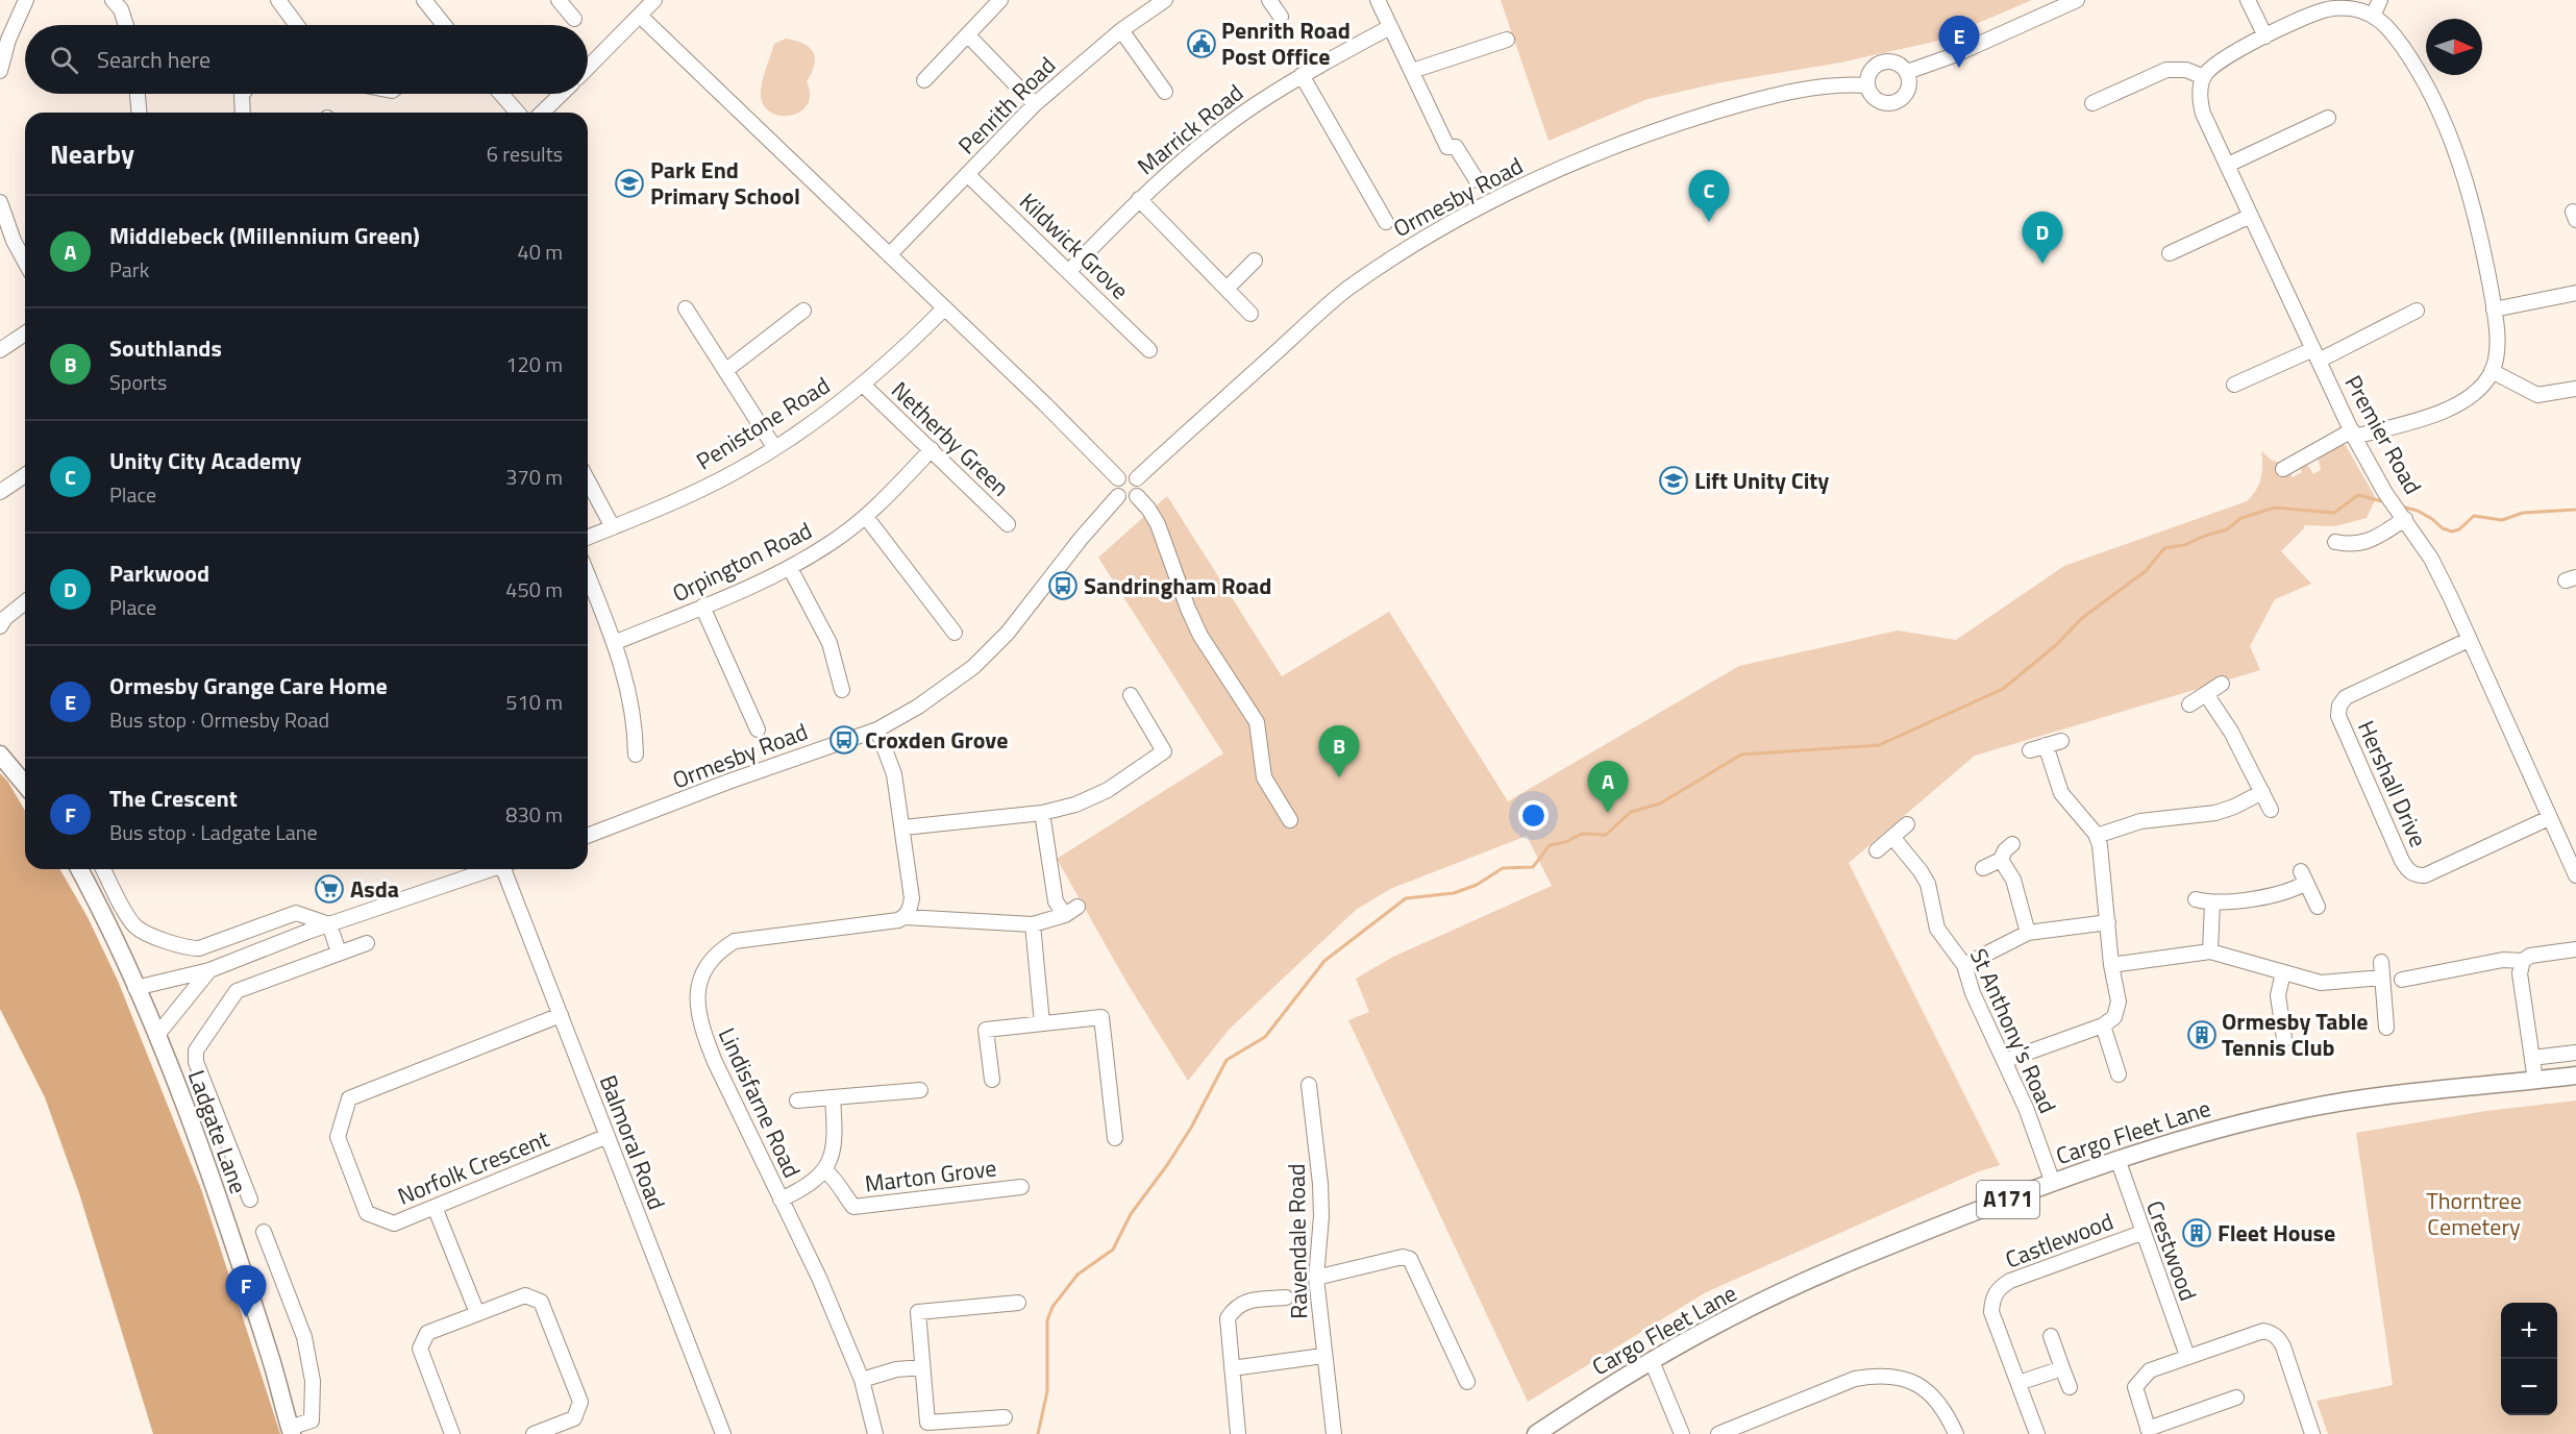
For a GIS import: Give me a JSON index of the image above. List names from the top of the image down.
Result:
{
  "streets": {
    "main road": ["Ladgate Lane", "Cargo Fleet Lane", "A171"],
    "street": [
      "Penrith Road",
      "Marrick Road",
      "Ormesby Road",
      "Kildwick Grove",
      "Penistone Road",
      "Premier Road",
      "Netherby Green",
      "Orpington Road",
      "Hershall Drive",
      "St Anthony's Road",
      "Lindisfarne Road",
      "Balmoral Road",
      "Norfolk Crescent",
      "Marton Grove",
      "Castlewood",
      "Ravendale Road",
      "Crestwood"
    ]
  },
  "crossings": [
    ["Penrith Road", "Kildwick Grove"],
    ["Marrick Road", "Kildwick Grove"],
    ["Penistone Road", "Netherby Green"],
    ["Premier Road", "Hershall Drive"],
    ["Netherby Green", "Orpington Road"],
    ["St Anthony's Road", "Cargo Fleet Lane"],
    ["Cargo Fleet Lane", "Crestwood"],
    ["Balmoral Road", "Norfolk Crescent"],
    ["Castlewood", "Crestwood"]
  ],
  "parks": ["Thorntree Cemetery"],
  "places": {
    "public building": ["Penrith Road Post Office"],
    "school or university": ["Park End Primary School", "Lift Unity City"],
    "bus stop": ["Sandringham Road", "Croxden Grove"],
    "supermarket": ["Asda"],
    "building": ["Ormesby Table Tennis Club", "Fleet House"]
  },
  "north": "right",
  "page": {
    "pins": [
      "E",
      "C",
      "D",
      "B",
      "A",
      "F"
    ],
    "search": "Search here",
    "heading": ["Nearby", "6 results"],
    "list": [
      {
        "mark": "A",
        "name": "Middlebeck (Millennium Green)",
        "note": "Park",
        "value": "40 m"
      },
      {
        "mark": "B",
        "name": "Southlands",
        "note": "Sports",
        "value": "120 m"
      },
      {
        "mark": "C",
        "name": "Unity City Academy",
        "note": "Place",
        "value": "370 m"
      },
      {
        "mark": "D",
        "name": "Parkwood",
        "note": "Place",
        "value": "450 m"
      },
      {
        "mark": "E",
        "name": "Ormesby Grange Care Home",
        "note": "Bus stop · Ormesby Road",
        "value": "510 m"
      },
      {
        "mark": "F",
        "name": "The Crescent",
        "note": "Bus stop · Ladgate Lane",
        "value": "830 m"
      }
    ],
    "map_buttons": ["+", "−"]
  }
}
